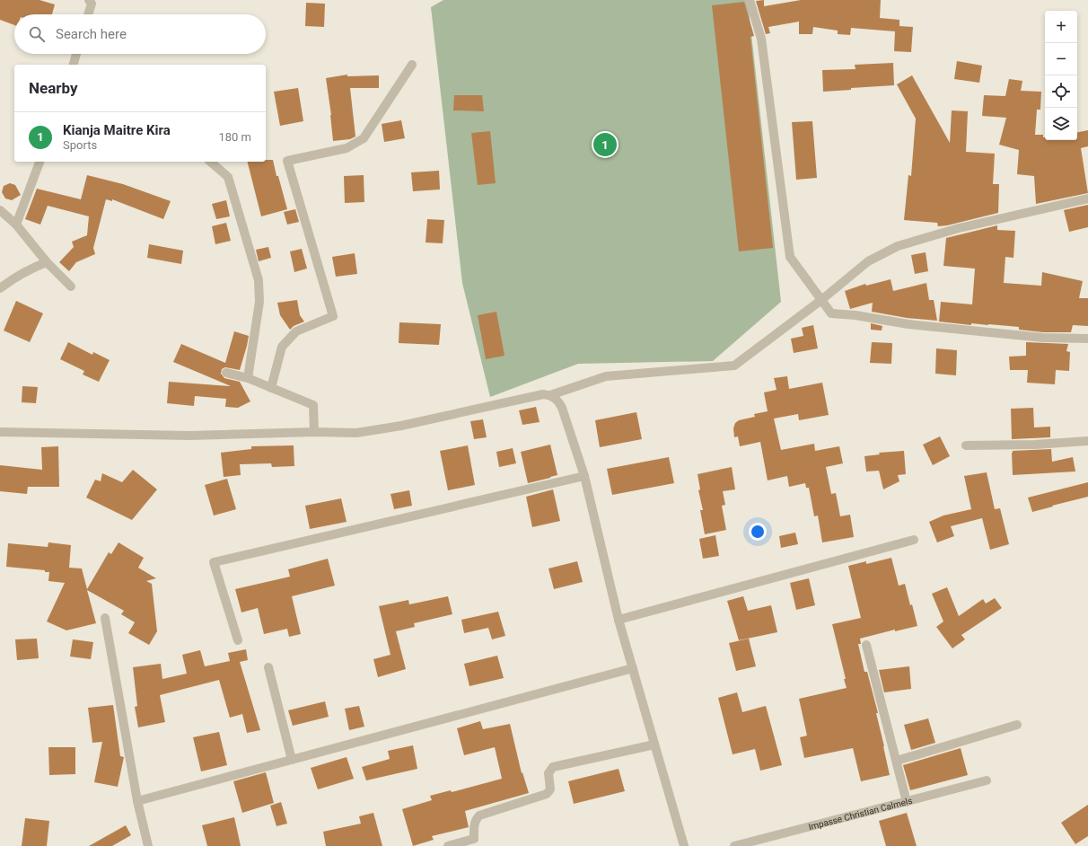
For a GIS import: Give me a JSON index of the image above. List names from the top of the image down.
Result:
{
  "streets": {
    "street": ["Impasse Christian Calmels"]
  },
  "page": {
    "map_buttons": ["+", "−"],
    "search": "Search here",
    "heading": "Nearby",
    "list": [
      {
        "mark": "1",
        "name": "Kianja Maitre Kira",
        "note": "Sports",
        "value": "180 m"
      }
    ],
    "pins": "1"
  }
}
